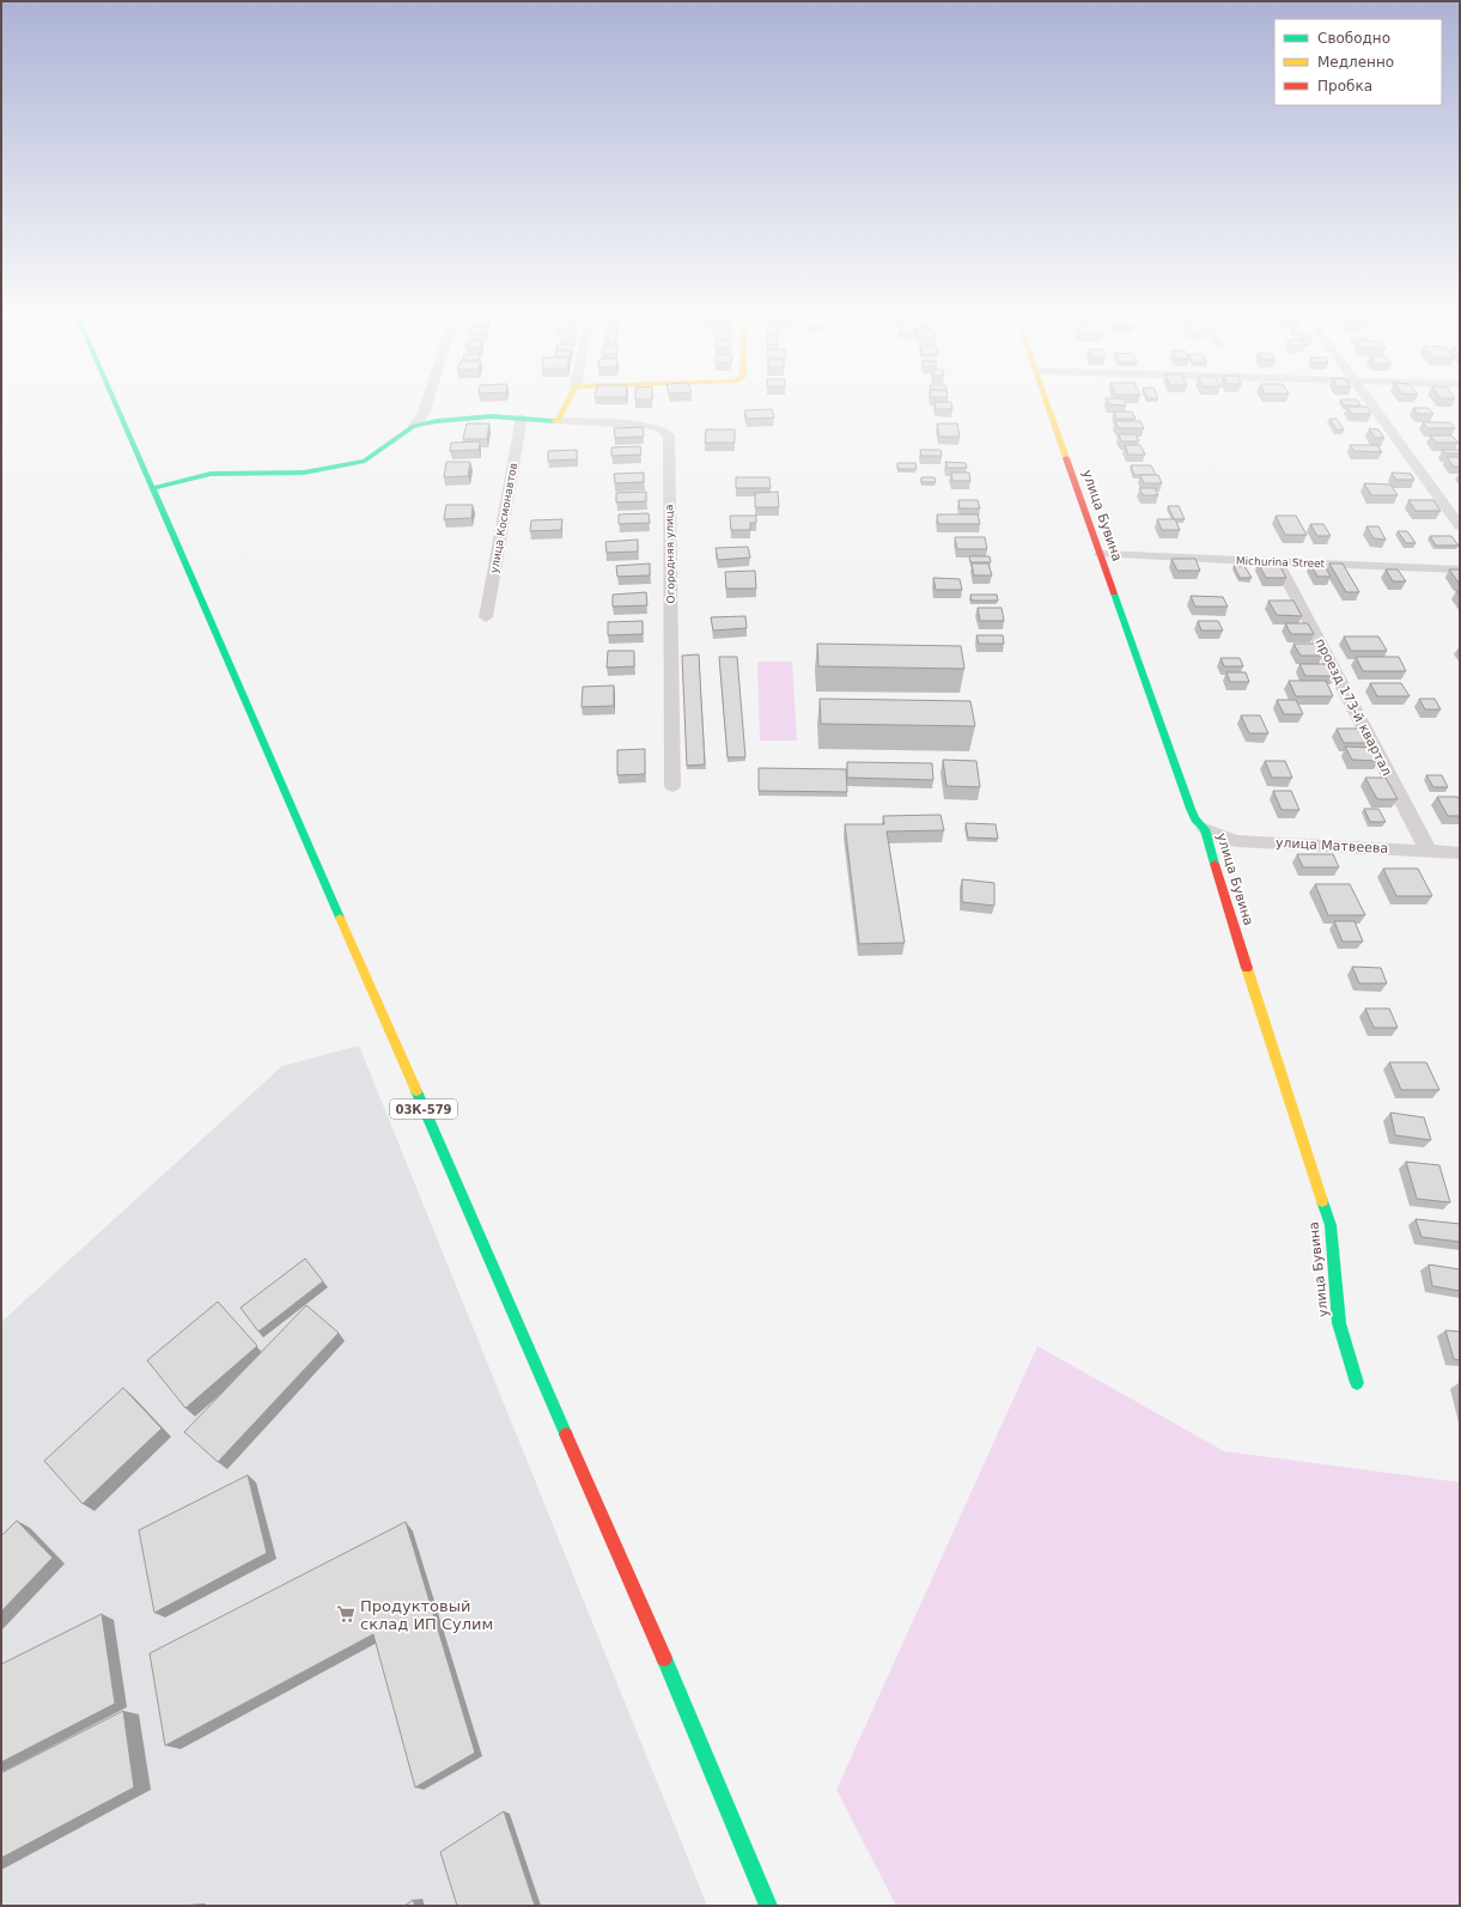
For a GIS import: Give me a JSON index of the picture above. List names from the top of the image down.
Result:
{
  "streets": {
    "street": [
      "улица Бувина",
      "улица Космонавтов",
      "Огородняя улица",
      "Michurina Street",
      "проезд 173-й квартал",
      "улица Матвеева",
      "03К-579"
    ]
  },
  "crossings": [
    ["улица Бувина", "Michurina Street"],
    ["улица Бувина", "улица Матвеева"],
    ["Michurina Street", "проезд 173-й квартал"],
    ["проезд 173-й квартал", "улица Матвеева"]
  ],
  "places": {
    "supermarket": ["Продуктовый склад ИП Сулим"]
  },
  "legend": ["Свободно", "Медленно", "Пробка"]
}
